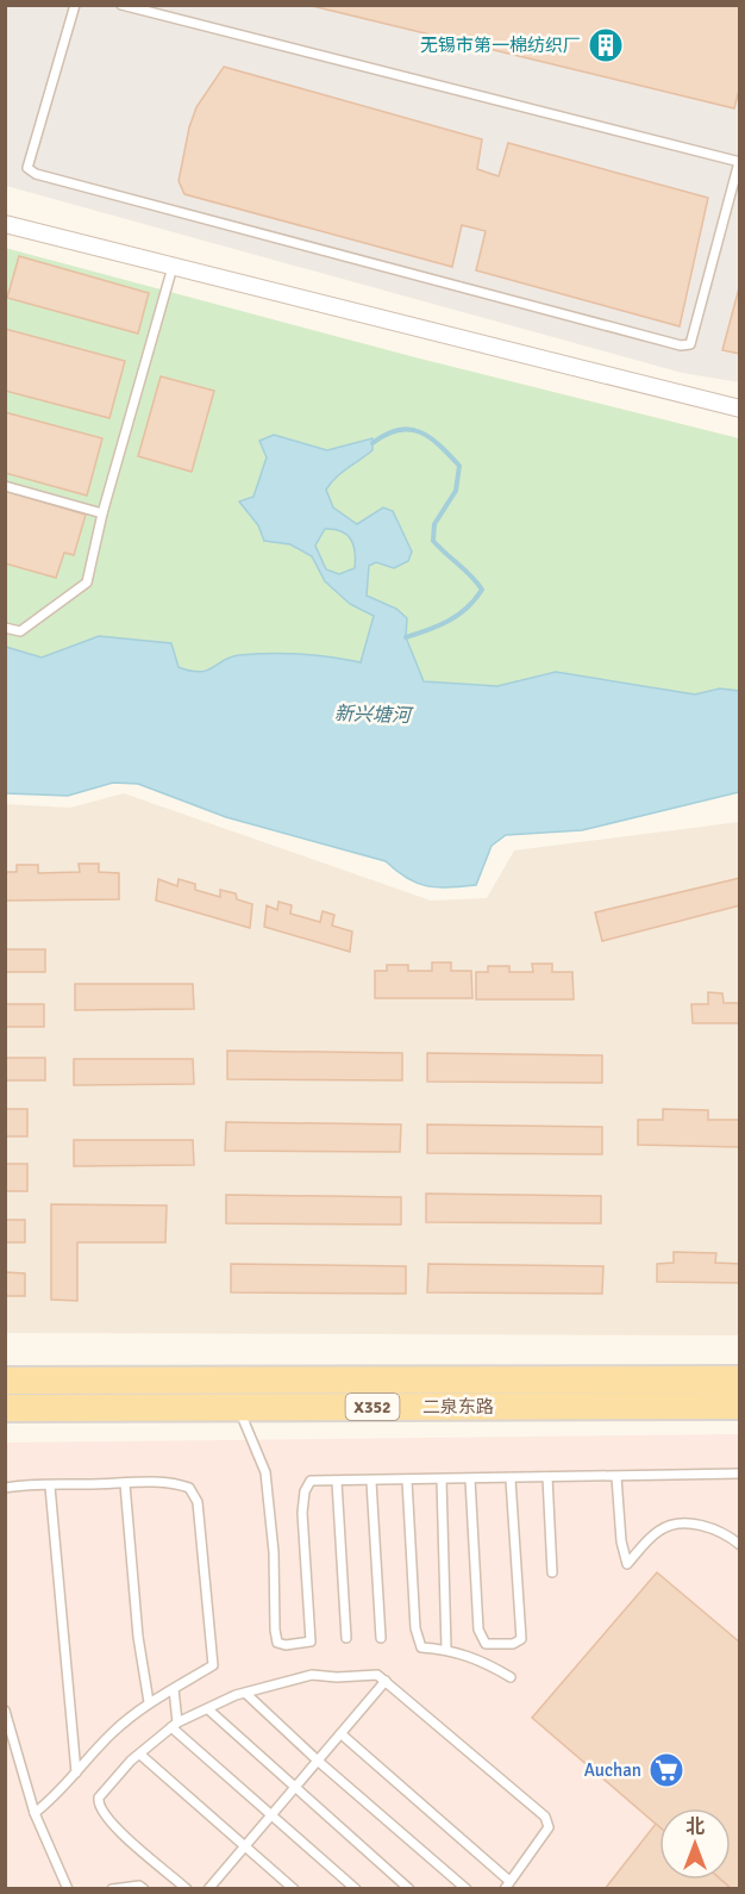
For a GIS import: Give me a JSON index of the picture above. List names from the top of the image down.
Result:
{
  "streets": {
    "main road": ["X352", "二泉东路"]
  },
  "water": ["新兴塘河"],
  "places": {
    "building": ["无锡市第一棉纺织厂"],
    "supermarket": ["Auchan"]
  },
  "north": "top"
}
